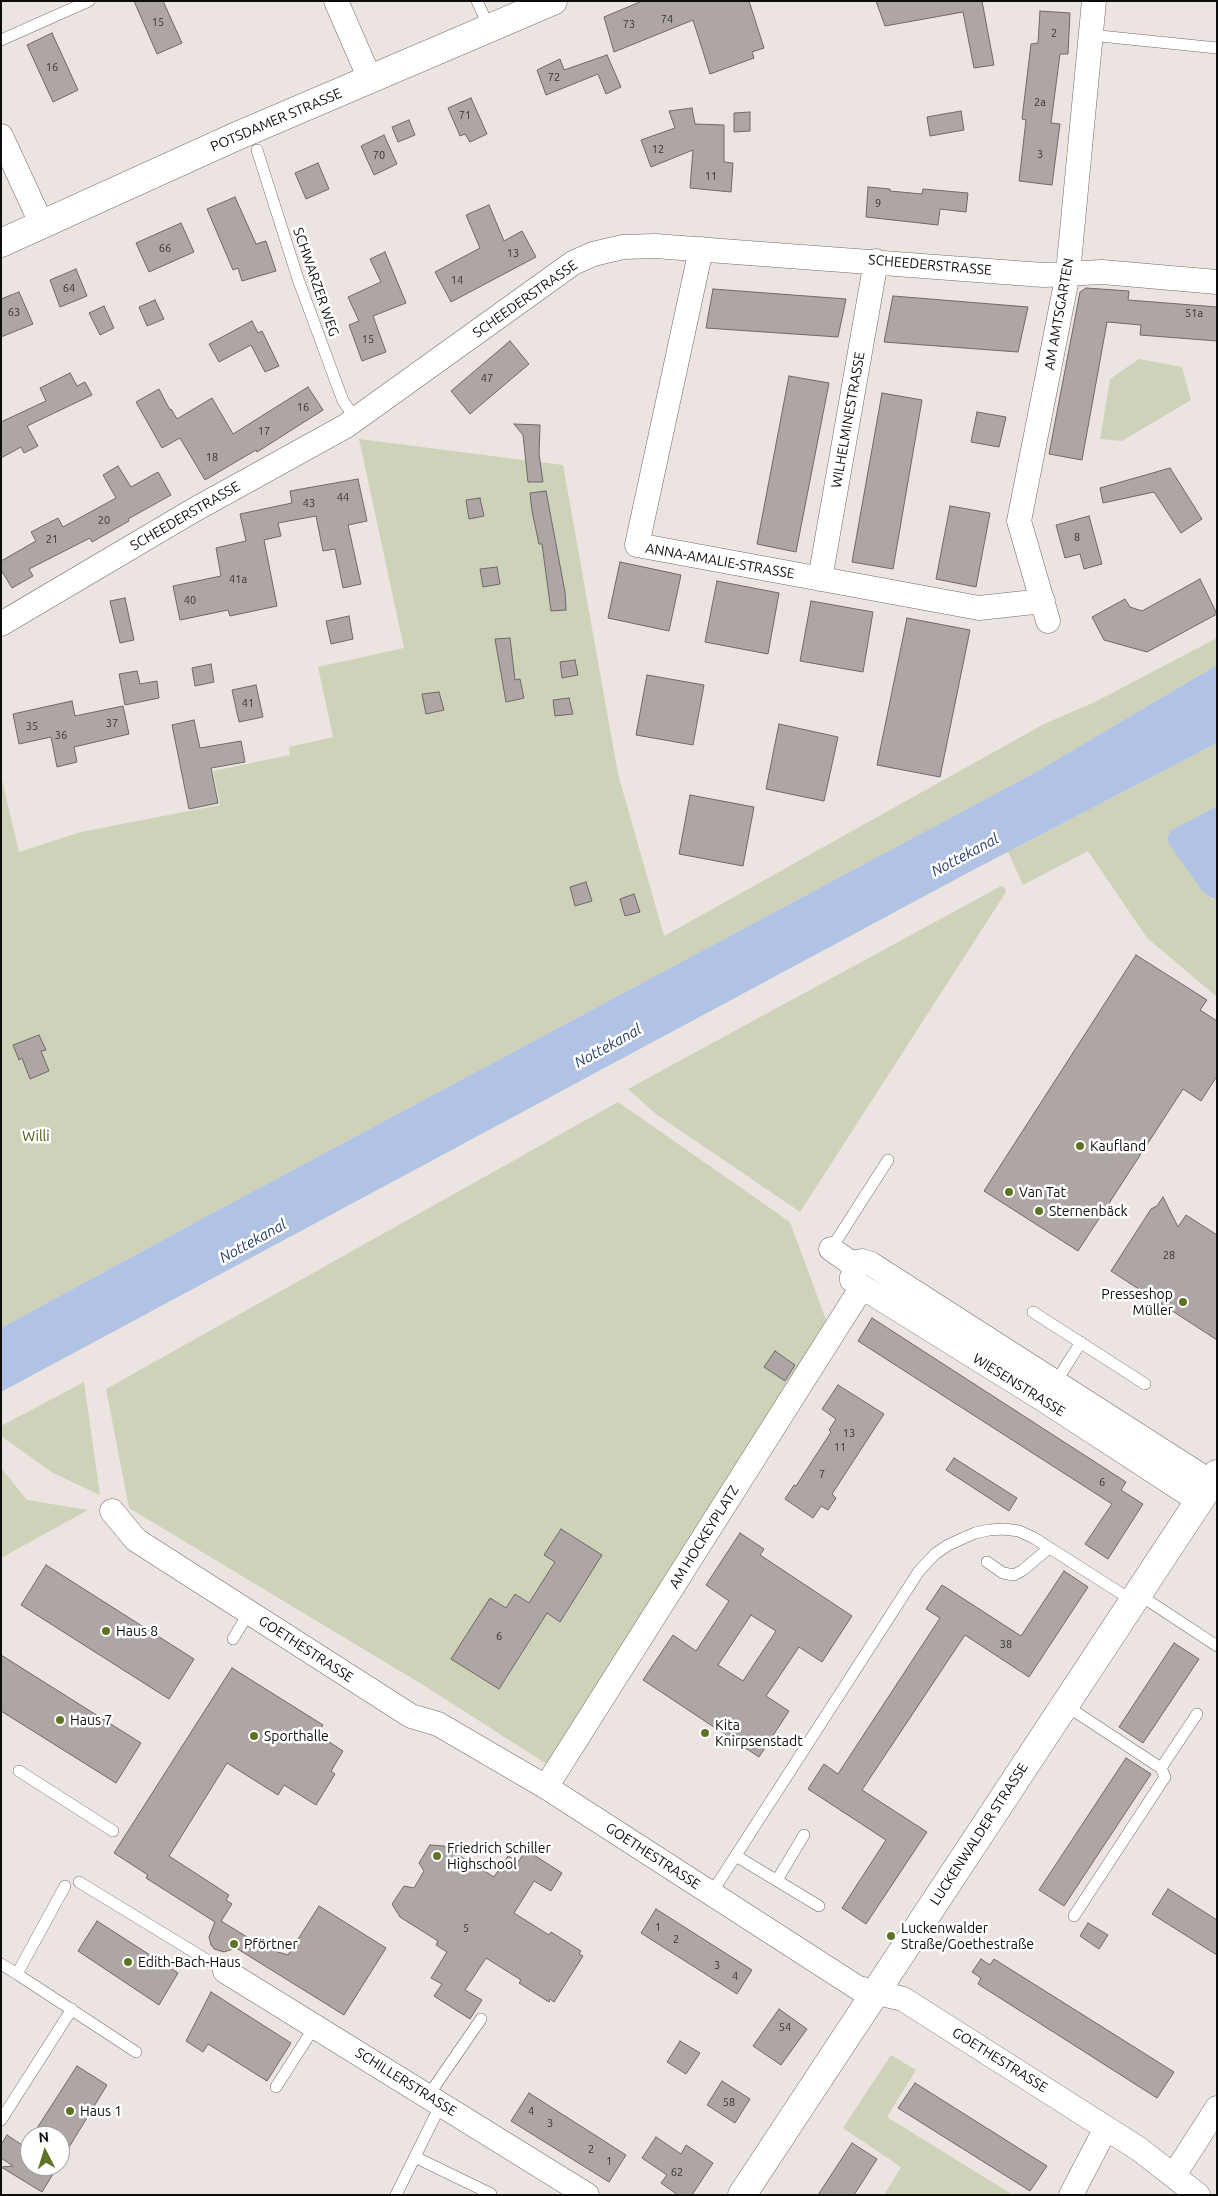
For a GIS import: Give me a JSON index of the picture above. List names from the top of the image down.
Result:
{
  "streets": {
    "main road": ["POTSDAMER STRASSE", "LUCKENWALDER STRASSE"],
    "street": [
      "SCHEEDERSTRASSE",
      "AM AMTSGARTEN",
      "WILHELMINESTRASSE",
      "ANNA-AMALIE-STRASSE",
      "WIESENSTRASSE",
      "AM HOCKEYPLATZ",
      "GOETHESTRASSE",
      "SCHILLERSTRASSE"
    ],
    "lane": ["SCHWARZER WEG"]
  },
  "crossings": [
    ["SCHEEDERSTRASSE", "SCHWARZER WEG"],
    ["SCHEEDERSTRASSE", "AM AMTSGARTEN"],
    ["SCHEEDERSTRASSE", "WILHELMINESTRASSE"],
    ["SCHEEDERSTRASSE", "ANNA-AMALIE-STRASSE"],
    ["AM AMTSGARTEN", "ANNA-AMALIE-STRASSE"],
    ["WILHELMINESTRASSE", "ANNA-AMALIE-STRASSE"],
    ["WIESENSTRASSE", "AM HOCKEYPLATZ"],
    ["WIESENSTRASSE", "LUCKENWALDER STRASSE"],
    ["AM HOCKEYPLATZ", "GOETHESTRASSE"],
    ["GOETHESTRASSE", "LUCKENWALDER STRASSE"]
  ],
  "water": ["Nottekanal"],
  "parks": ["Willi"],
  "places": [
    "Kaufland",
    "Van Tat",
    "Sternenbäck",
    "Presseshop Müller",
    "Haus 8",
    "Haus 7",
    "Kita Knirpsenstadt",
    "Sporthalle",
    "Friedrich Schiller Highschool",
    "Luckenwalder Straße/Goethestraße",
    "Pförtner",
    "Edith-Bach-Haus",
    "Haus 1"
  ],
  "house_numbers": [
    "74",
    "15",
    "73",
    "2",
    "16",
    "72",
    "2a",
    "71",
    "12",
    "3",
    "70",
    "11",
    "9",
    "66",
    "13",
    "14",
    "64",
    "63",
    "51a",
    "15",
    "47",
    "16",
    "17",
    "18",
    "44",
    "43",
    "20",
    "8",
    "21",
    "41a",
    "40",
    "41",
    "37",
    "35",
    "36",
    "28",
    "13",
    "11",
    "7",
    "6",
    "6",
    "38",
    "1",
    "5",
    "2",
    "3",
    "4",
    "54",
    "58",
    "4",
    "3",
    "2",
    "1",
    "62"
  ],
  "north": "top"
}
